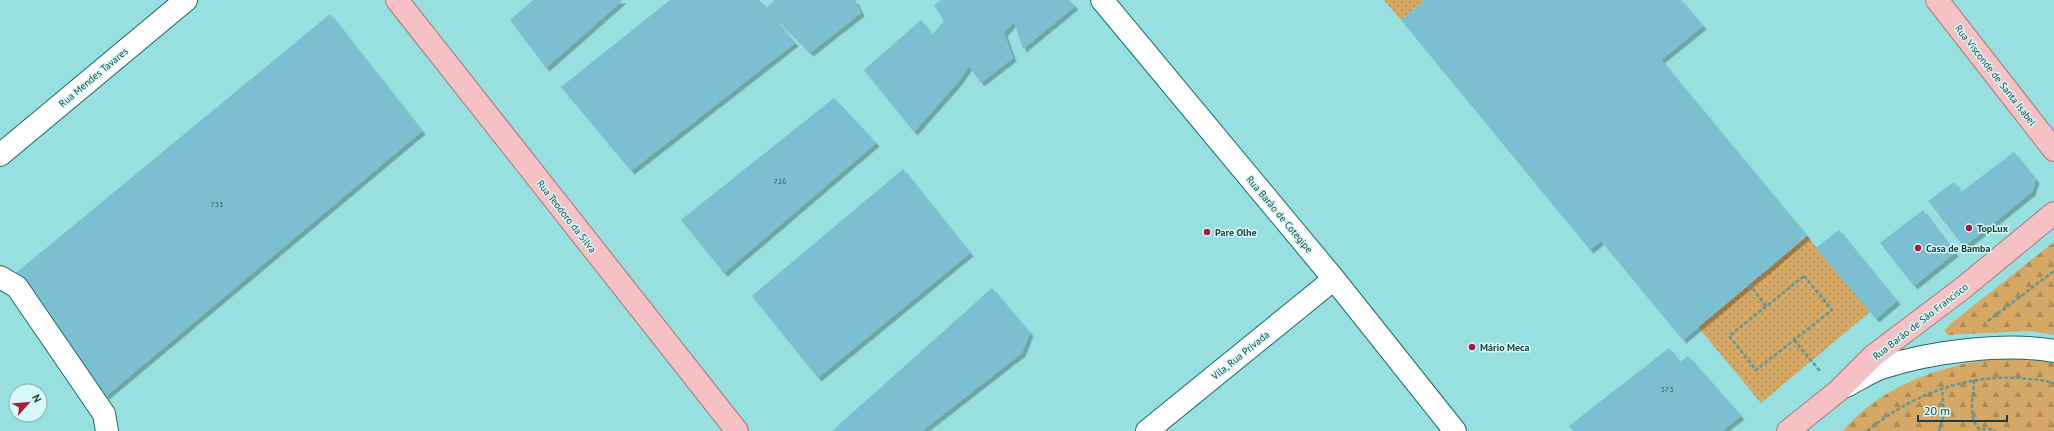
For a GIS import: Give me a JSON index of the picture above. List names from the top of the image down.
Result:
{
  "streets": {
    "main road": ["Rua Visconde de Santa Isabel", "Rua Teodoro da Silva", "Rua Barão de São Francisco"],
    "street": ["Rua Mendes Tavares", "Rua Barão de Cotegipe", "Vila, Rua Privada"]
  },
  "crossings": [
    ["Rua Barão de Cotegipe", "Vila, Rua Privada"]
  ],
  "places": [
    "TopLux",
    "Pare Olhe",
    "Casa de Bamba",
    "Mário Meca"
  ],
  "house_numbers": ["726", "751", "373"],
  "scale_bar": "20 m",
  "north": "top right"
}
